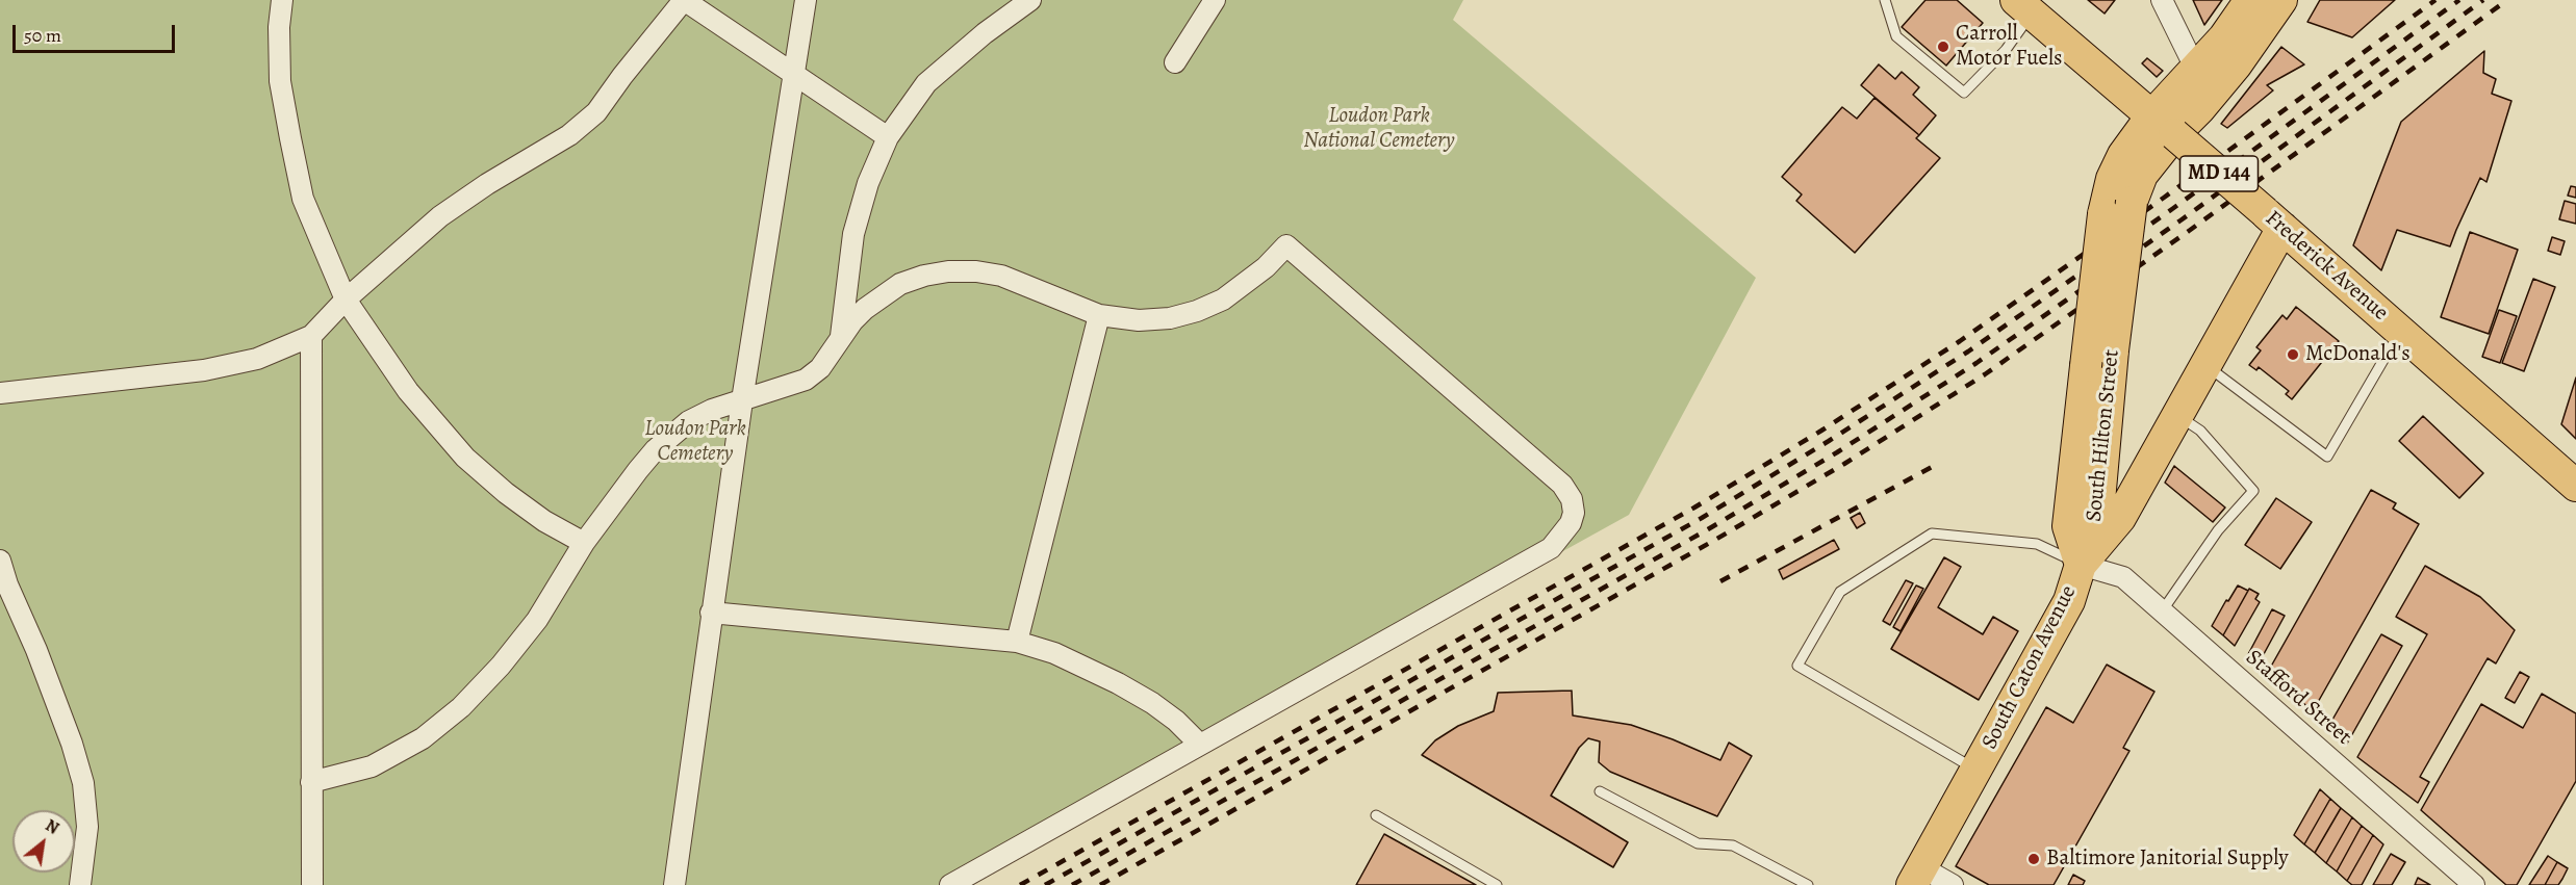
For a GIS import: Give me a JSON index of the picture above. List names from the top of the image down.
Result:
{
  "streets": {
    "main road": [
      "MD 144",
      "Frederick Avenue",
      "South Hilton Street",
      "South Caton Avenue"
    ],
    "street": ["Stafford Street"]
  },
  "crossings": [
    ["Frederick Avenue", "South Hilton Street"],
    ["Frederick Avenue", "South Caton Avenue"],
    ["South Hilton Street", "South Caton Avenue"],
    ["South Hilton Street", "Stafford Street"],
    ["South Caton Avenue", "Stafford Street"]
  ],
  "parks": ["Loudon Park National Cemetery", "Loudon Park Cemetery"],
  "places": ["Carroll Motor Fuels", "McDonald's", "Baltimore Janitorial Supply"],
  "scale_bar": "50 m",
  "north": "top right"
}
